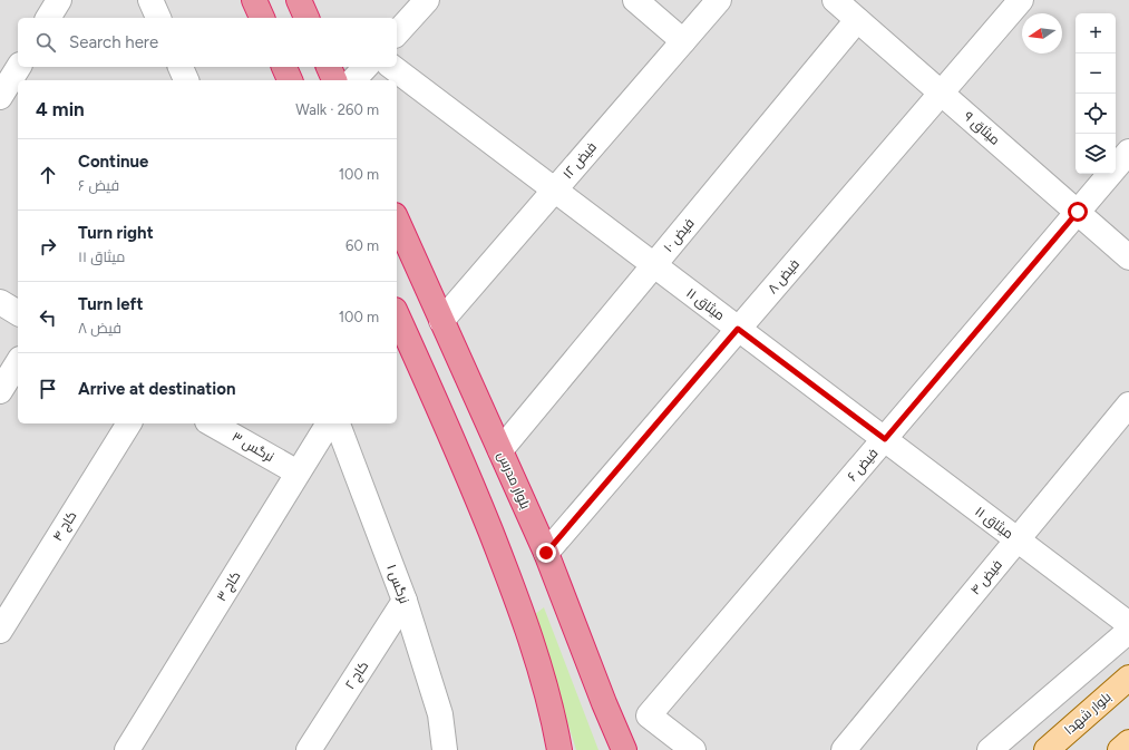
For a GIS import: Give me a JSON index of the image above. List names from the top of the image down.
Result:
{
  "streets": {
    "highway": ["بلوار مدرس"],
    "main road": ["بلوار شهدا"],
    "street": [
      "میثاق ۹",
      "فیض ۱۲",
      "فیض ۱۰",
      "فیض ۸",
      "میثاق ۱۱",
      "نرگس ۳",
      "فیض ۶",
      "کاج ۴",
      "فیض ۴",
      "نرگس ۱",
      "کاج ۳",
      "کاج ۲"
    ]
  },
  "crossings": [
    ["میثاق ۹", "فیض ۱۰"],
    ["میثاق ۹", "فیض ۸"],
    ["میثاق ۹", "فیض ۶"],
    ["فیض ۱۲", "میثاق ۱۱"],
    ["فیض ۱۲", "بلوار مدرس"],
    ["فیض ۱۰", "میثاق ۱۱"],
    ["فیض ۱۰", "بلوار مدرس"],
    ["فیض ۸", "میثاق ۱۱"],
    ["فیض ۸", "بلوار مدرس"],
    ["میثاق ۱۱", "فیض ۶"],
    ["میثاق ۱۱", "فیض ۴"],
    ["نرگس ۳", "کاج ۳"],
    ["نرگس ۱", "کاج ۲"]
  ],
  "north": "left",
  "page": {
    "map_buttons": ["+", "−"],
    "search": "Search here",
    "heading": ["4 min", "Walk · 260 m"],
    "list": [
      ["Continue", "فیض ۶", "100 m"],
      ["Turn right", "میثاق ۱۱", "60 m"],
      ["Turn left", "فیض ۸", "100 m"],
      "Arrive at destination"
    ]
  }
}
